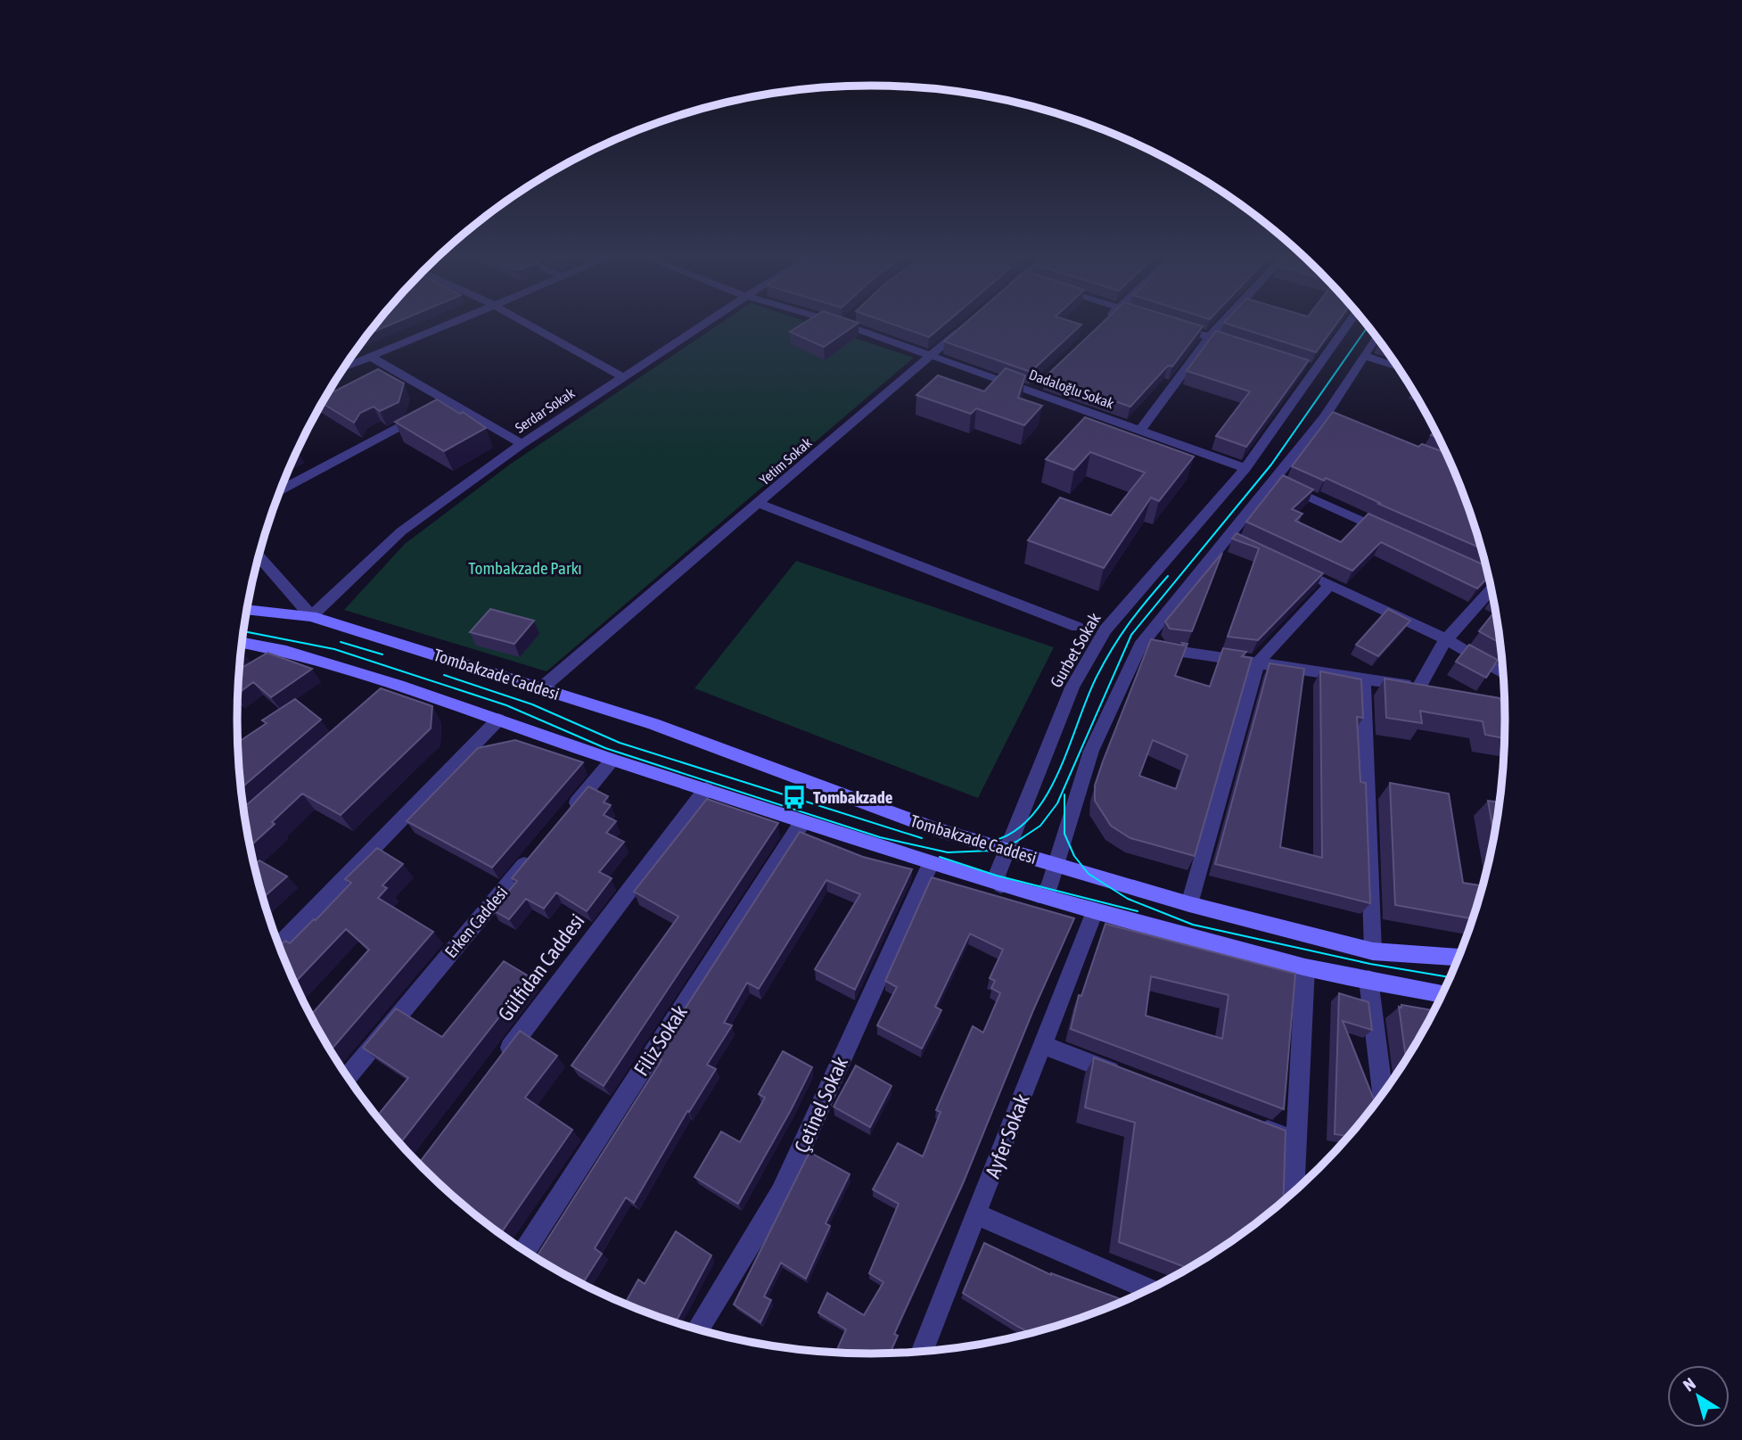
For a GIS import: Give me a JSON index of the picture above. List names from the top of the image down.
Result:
{
  "streets": {
    "main road": ["Tombakzade Caddesi"],
    "street": [
      "Dadaloğlu Sokak",
      "Serdar Sokak",
      "Yetim Sokak",
      "Gurbet Sokak",
      "Erken Caddesi",
      "Gülfidan Caddesi",
      "Filiz Sokak",
      "Çetinel Sokak",
      "Ayfer Sokak"
    ]
  },
  "crossings": [
    ["Dadaloğlu Sokak", "Yetim Sokak"],
    ["Dadaloğlu Sokak", "Gurbet Sokak"],
    ["Serdar Sokak", "Tombakzade Caddesi"],
    ["Yetim Sokak", "Tombakzade Caddesi"],
    ["Gurbet Sokak", "Tombakzade Caddesi"],
    ["Tombakzade Caddesi", "Gülfidan Caddesi"],
    ["Tombakzade Caddesi", "Filiz Sokak"],
    ["Tombakzade Caddesi", "Çetinel Sokak"],
    ["Tombakzade Caddesi", "Ayfer Sokak"]
  ],
  "parks": ["Tombakzade Parkı"],
  "places": {
    "bus stop": ["Tombakzade"]
  },
  "north": "top left"
}
